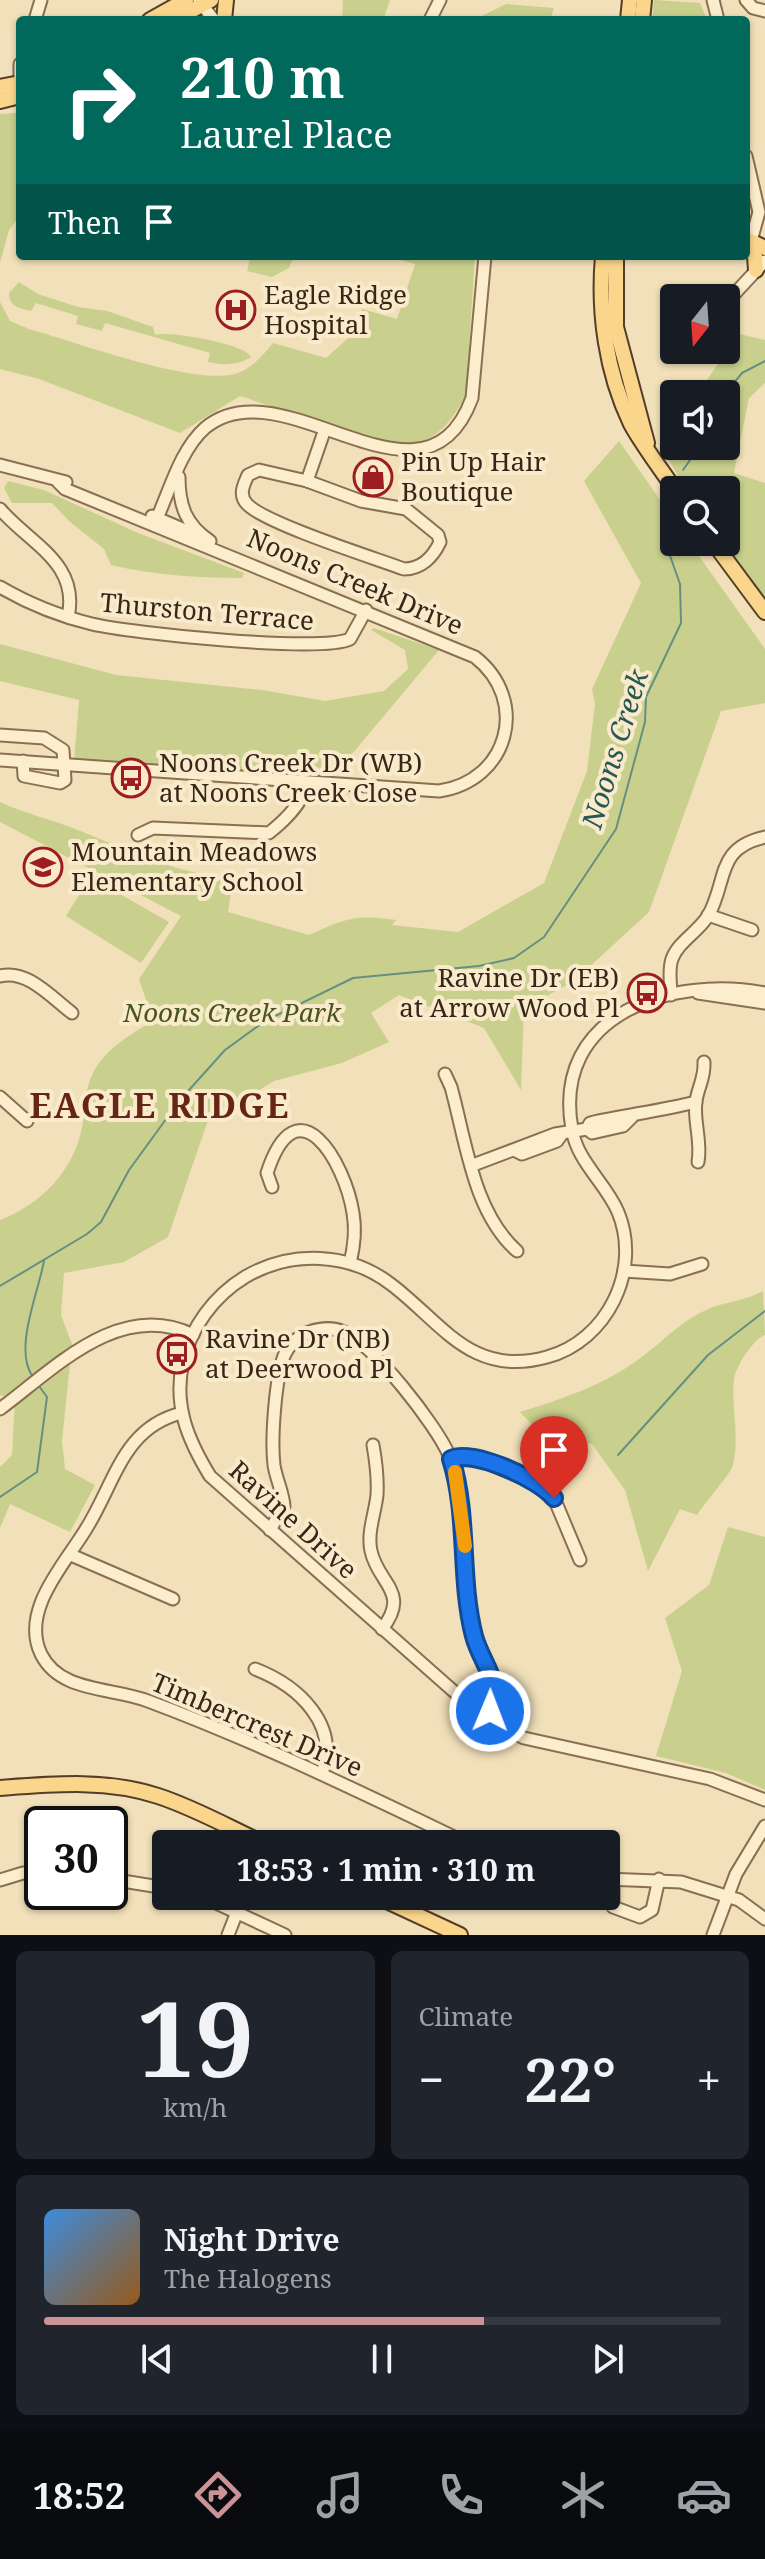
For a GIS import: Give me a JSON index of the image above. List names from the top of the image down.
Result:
{
  "streets": {
    "street": [
      "Noons Creek Drive",
      "Thurston Terrace",
      "Ravine Drive",
      "Timbercrest Drive"
    ]
  },
  "crossings": [
    ["Noons Creek Drive", "Thurston Terrace"],
    ["Ravine Drive", "Timbercrest Drive"]
  ],
  "districts": ["EAGLE RIDGE"],
  "water": ["Noons Creek"],
  "parks": ["Noons Creek Park"],
  "places": {
    "hospital": ["Eagle Ridge Hospital"],
    "shop": ["Pin Up Hair Boutique"],
    "bus stop": ["Noons Creek Dr (WB) at Noons Creek Close", "Ravine Dr (EB) at Arrow Wood Pl", "Ravine Dr (NB) at Deerwood Pl"],
    "school or university": ["Mountain Meadows Elementary School"]
  },
  "north": "bottom",
  "page": {
    "turn": ["210 m", "Laurel Place"],
    "then": "Then",
    "limit": "30",
    "trip": "18:53 · 1 min · 310 m",
    "tile": [
      ["19", "km/h"],
      "Climate"
    ],
    "heat": ["−", "22°", "+"],
    "song": ["Night Drive", "The Halogens"],
    "tabs": "18:52"
  }
}
